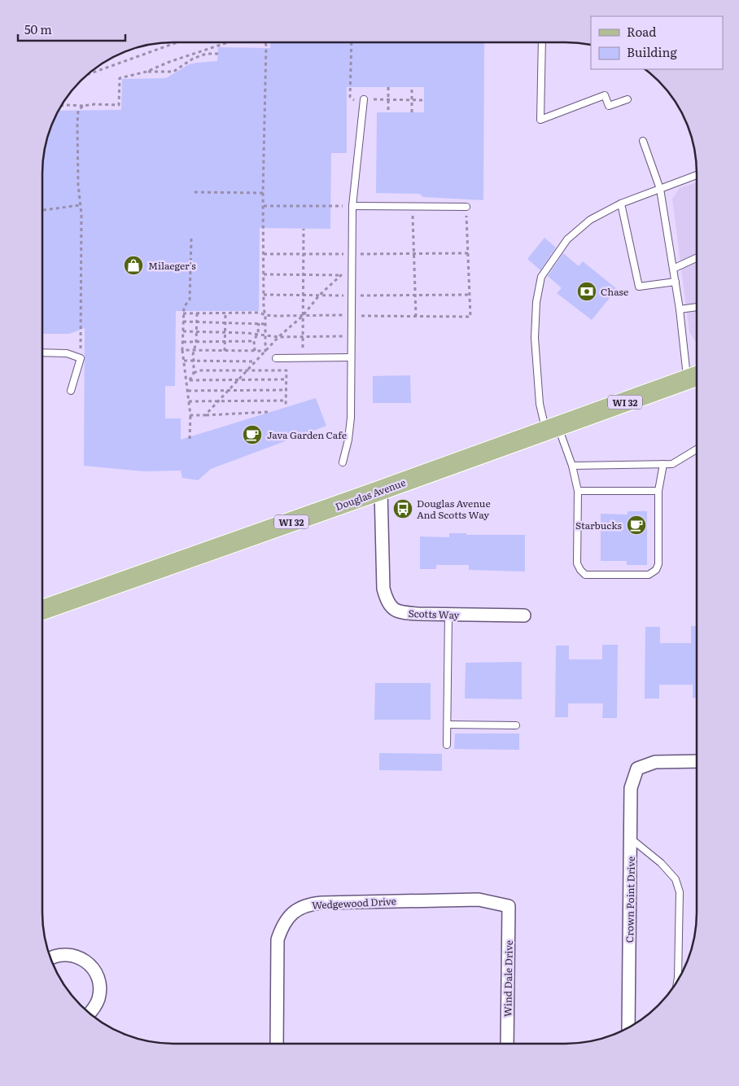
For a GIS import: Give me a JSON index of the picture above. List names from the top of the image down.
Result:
{
  "streets": {
    "main road": ["WI 32", "Douglas Avenue"],
    "street": [
      "Scotts Way",
      "Crown Point Drive",
      "Wedgewood Drive",
      "Wind Dale Drive"
    ]
  },
  "crossings": [
    ["Douglas Avenue", "Scotts Way"],
    ["Wedgewood Drive", "Wind Dale Drive"]
  ],
  "places": {
    "shop": ["Milaeger's"],
    "bank": ["Chase"],
    "cafe": ["Java Garden Cafe", "Starbucks"],
    "bus stop": ["Douglas Avenue And Scotts Way"]
  },
  "legend": ["Road", "Building"],
  "scale_bar": "50 m"
}
